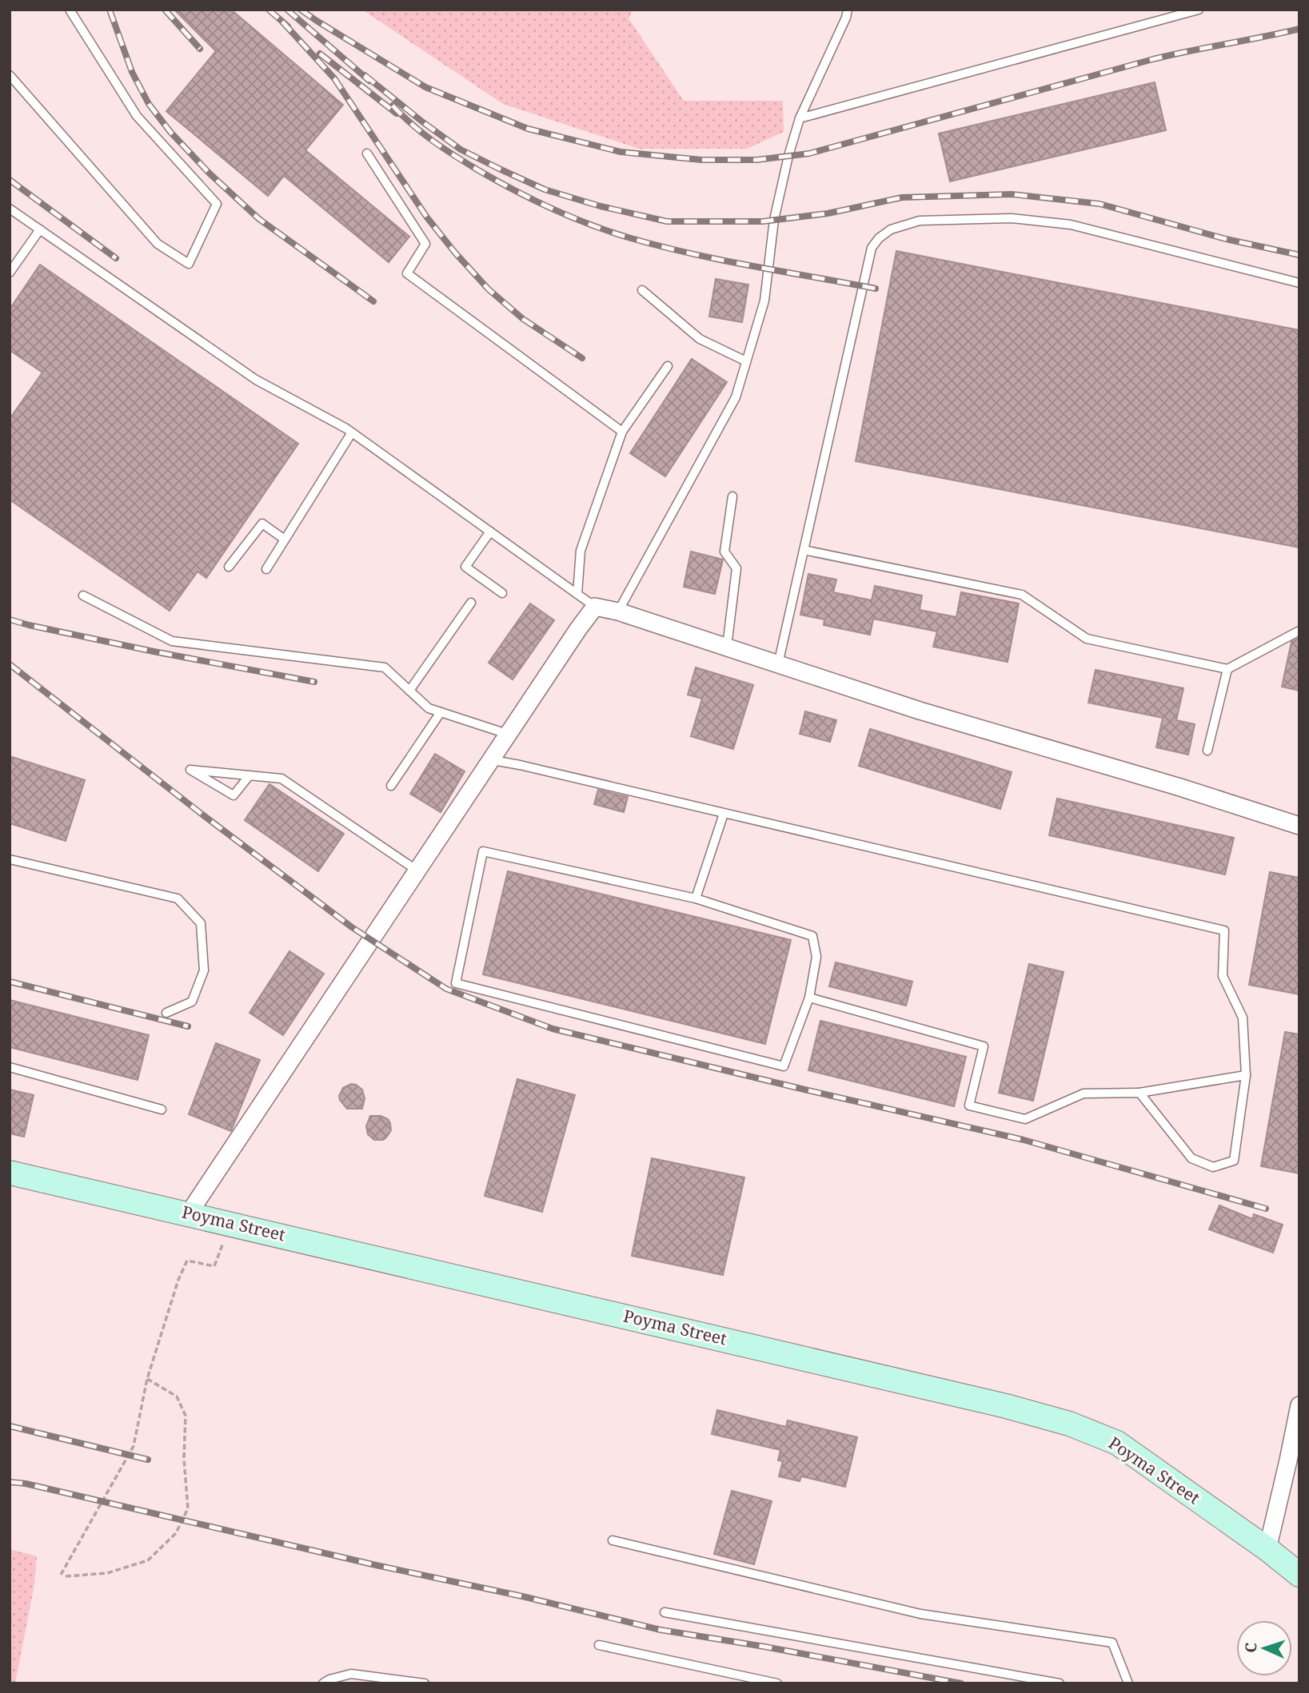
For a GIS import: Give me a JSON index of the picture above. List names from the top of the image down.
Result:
{
  "streets": {
    "main road": ["Poyma Street"]
  },
  "north": "left"
}
